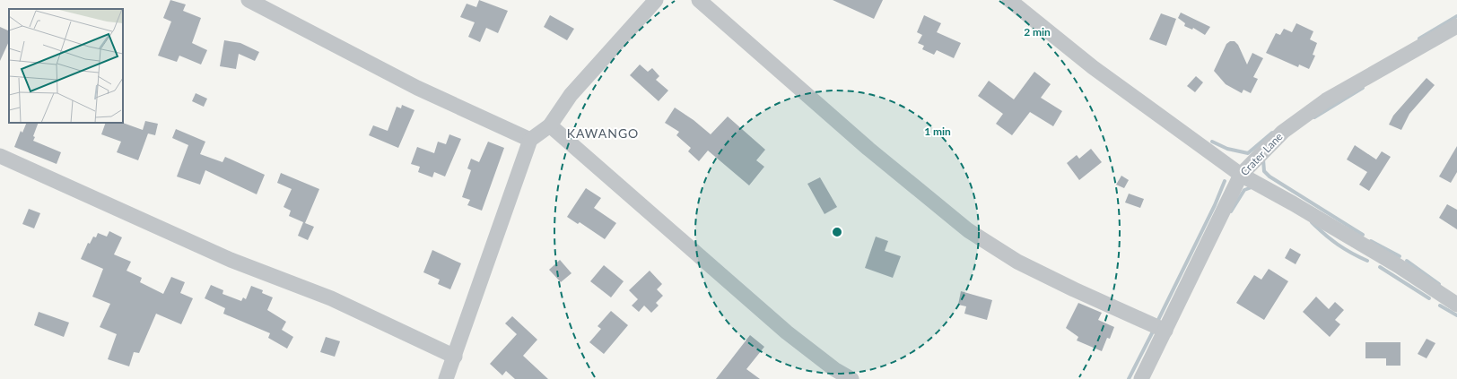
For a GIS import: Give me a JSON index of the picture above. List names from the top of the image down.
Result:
{
  "streets": {
    "street": ["Crater Lane"]
  },
  "districts": ["KAWANGO"],
  "rings": ["2 min", "1 min"]
}
